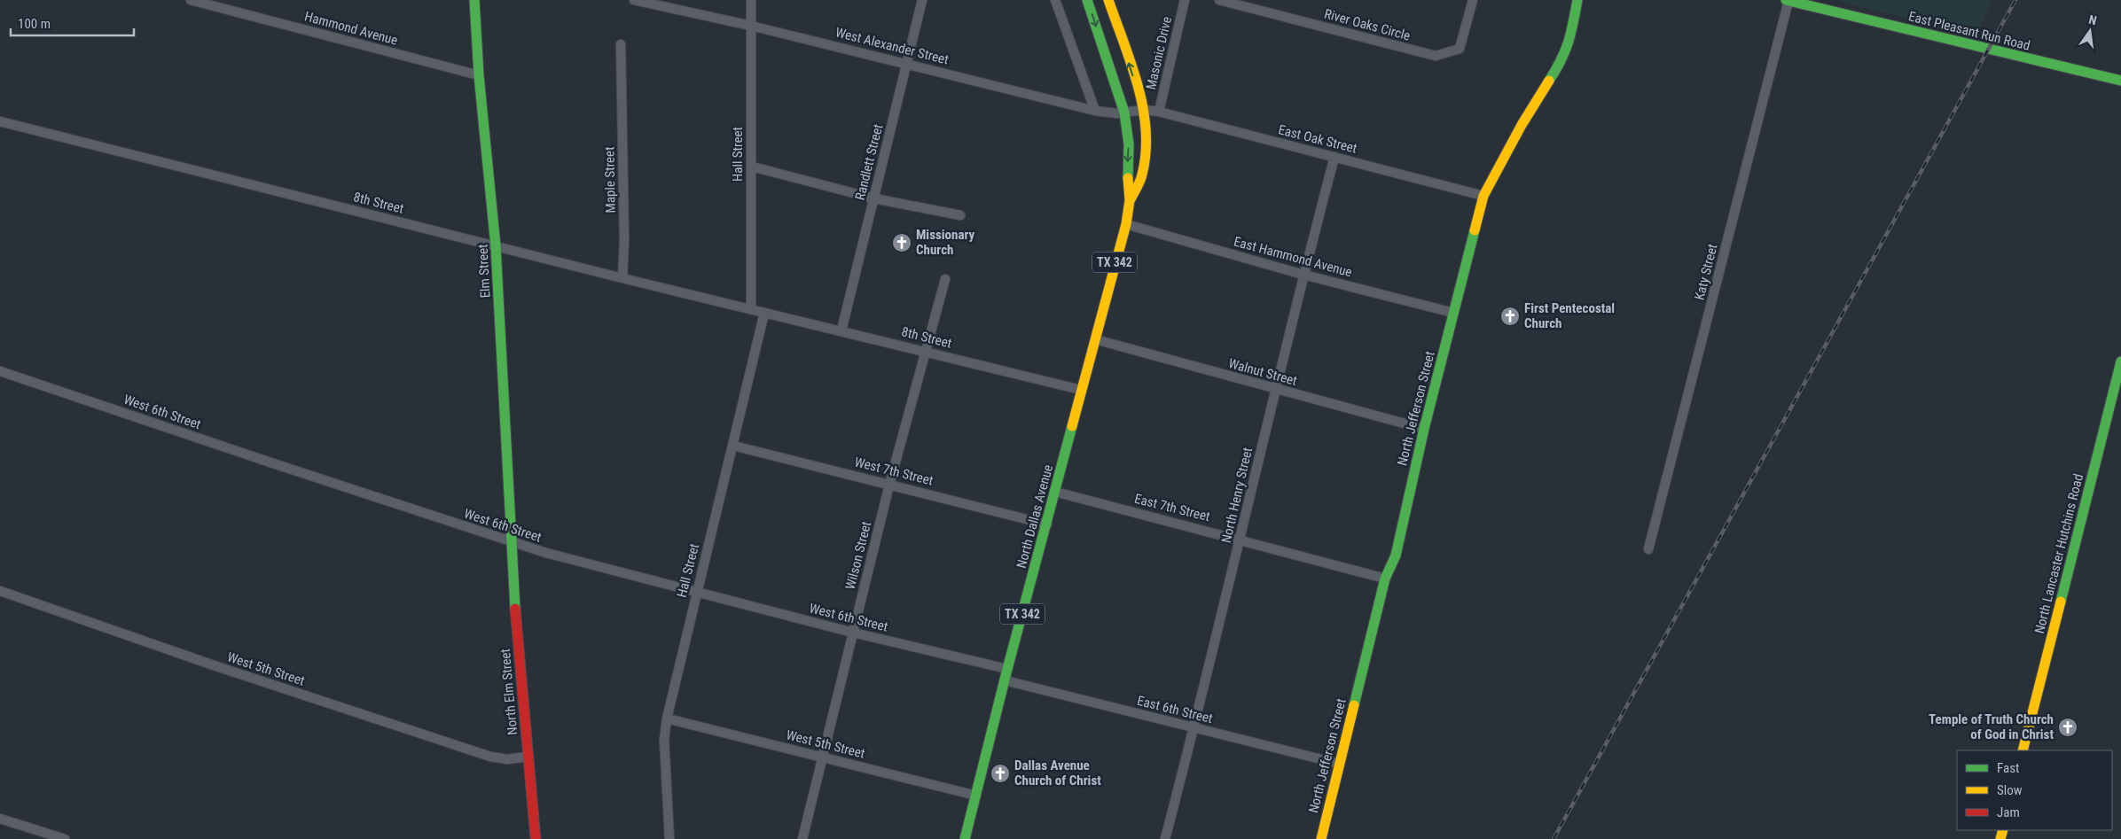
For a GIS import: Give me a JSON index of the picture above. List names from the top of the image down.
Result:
{
  "streets": {
    "street": [
      "River Oaks Circle",
      "Hammond Avenue",
      "East Pleasant Run Road",
      "West Alexander Street",
      "Masonic Drive",
      "East Oak Street",
      "Hall Street",
      "Randlett Street",
      "Maple Street",
      "8th Street",
      "East Hammond Avenue",
      "TX 342",
      "Elm Street",
      "Katy Street",
      "Walnut Street",
      "North Jefferson Street",
      "West 6th Street",
      "West 7th Street",
      "North Henry Street",
      "East 7th Street",
      "North Dallas Avenue",
      "North Lancaster Hutchins Road",
      "Wilson Street",
      "West 5th Street",
      "North Elm Street",
      "East 6th Street"
    ]
  },
  "crossings": [
    ["Hammond Avenue", "Elm Street"],
    ["East Pleasant Run Road", "Katy Street"],
    ["West Alexander Street", "East Oak Street"],
    ["West Alexander Street", "Hall Street"],
    ["West Alexander Street", "Randlett Street"],
    ["West Alexander Street", "North Dallas Avenue"],
    ["Masonic Drive", "East Oak Street"],
    ["East Oak Street", "North Jefferson Street"],
    ["East Oak Street", "North Henry Street"],
    ["East Oak Street", "North Dallas Avenue"],
    ["Hall Street", "8th Street"],
    ["Hall Street", "West 6th Street"],
    ["Hall Street", "West 7th Street"],
    ["Hall Street", "West 5th Street"],
    ["Randlett Street", "8th Street"],
    ["Maple Street", "8th Street"],
    ["8th Street", "Elm Street"],
    ["8th Street", "North Dallas Avenue"],
    ["8th Street", "Wilson Street"],
    ["East Hammond Avenue", "North Jefferson Street"],
    ["East Hammond Avenue", "North Henry Street"],
    ["East Hammond Avenue", "North Dallas Avenue"],
    ["Elm Street", "West 6th Street"],
    ["Elm Street", "North Elm Street"],
    ["Walnut Street", "North Jefferson Street"],
    ["Walnut Street", "North Henry Street"],
    ["Walnut Street", "North Dallas Avenue"],
    ["North Jefferson Street", "East 7th Street"],
    ["North Jefferson Street", "East 6th Street"],
    ["West 6th Street", "North Dallas Avenue"],
    ["West 6th Street", "Wilson Street"],
    ["West 6th Street", "North Elm Street"],
    ["West 7th Street", "North Dallas Avenue"],
    ["West 7th Street", "Wilson Street"],
    ["North Henry Street", "East 7th Street"],
    ["North Henry Street", "East 6th Street"],
    ["East 7th Street", "North Dallas Avenue"],
    ["North Dallas Avenue", "West 5th Street"],
    ["North Dallas Avenue", "East 6th Street"],
    ["Wilson Street", "West 5th Street"],
    ["West 5th Street", "North Elm Street"]
  ],
  "places": {
    "church": [
      "Missionary Church",
      "First Pentecostal Church",
      "Temple of Truth Church of God in Christ",
      "Dallas Avenue Church of Christ"
    ]
  },
  "legend": ["Fast", "Slow", "Jam"],
  "scale_bar": "100 m",
  "north": "top"
}
